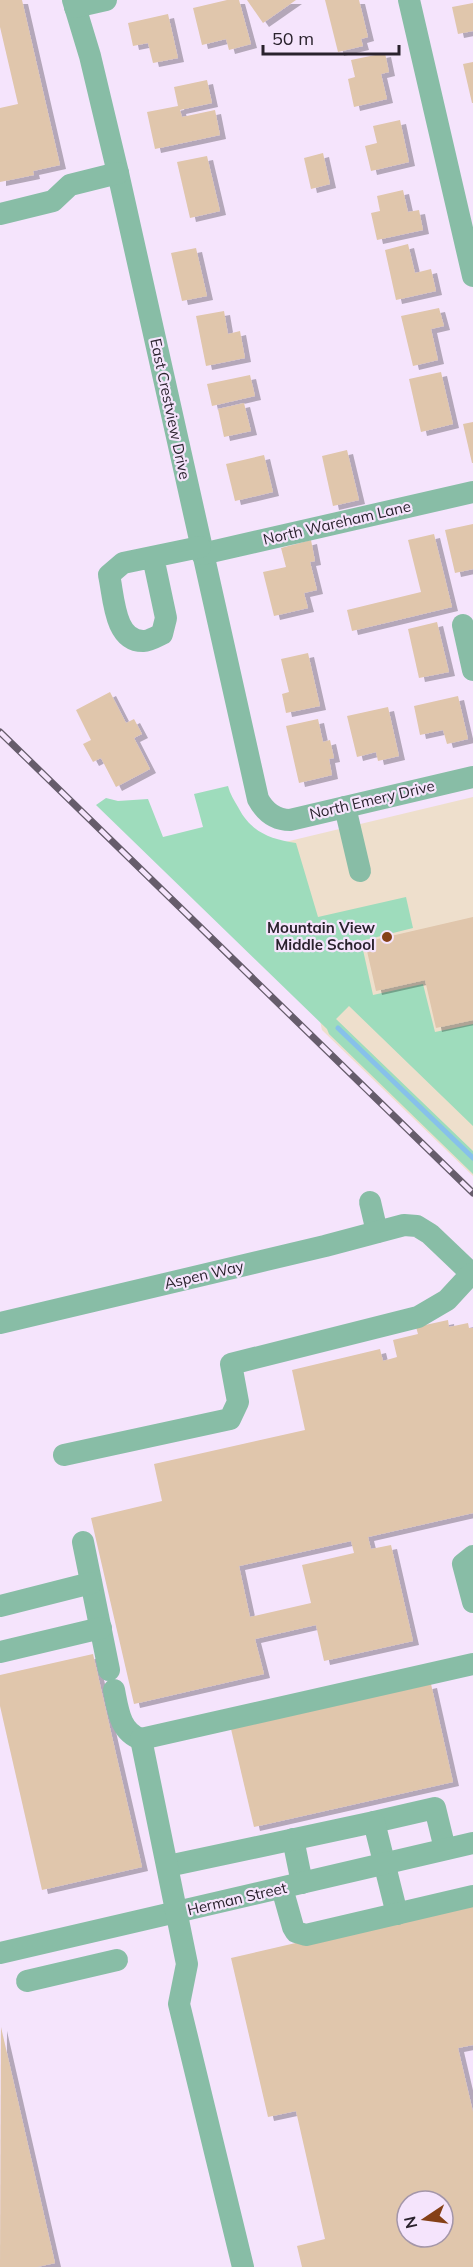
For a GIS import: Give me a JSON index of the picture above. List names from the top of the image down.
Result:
{
  "streets": {
    "street": [
      "East Crestview Drive",
      "North Wareham Lane",
      "North Emery Drive",
      "Aspen Way",
      "Herman Street"
    ]
  },
  "crossings": [
    ["East Crestview Drive", "North Wareham Lane"],
    ["East Crestview Drive", "North Emery Drive"]
  ],
  "places": ["Mountain View Middle School"],
  "scale_bar": "50 m",
  "north": "left"
}
